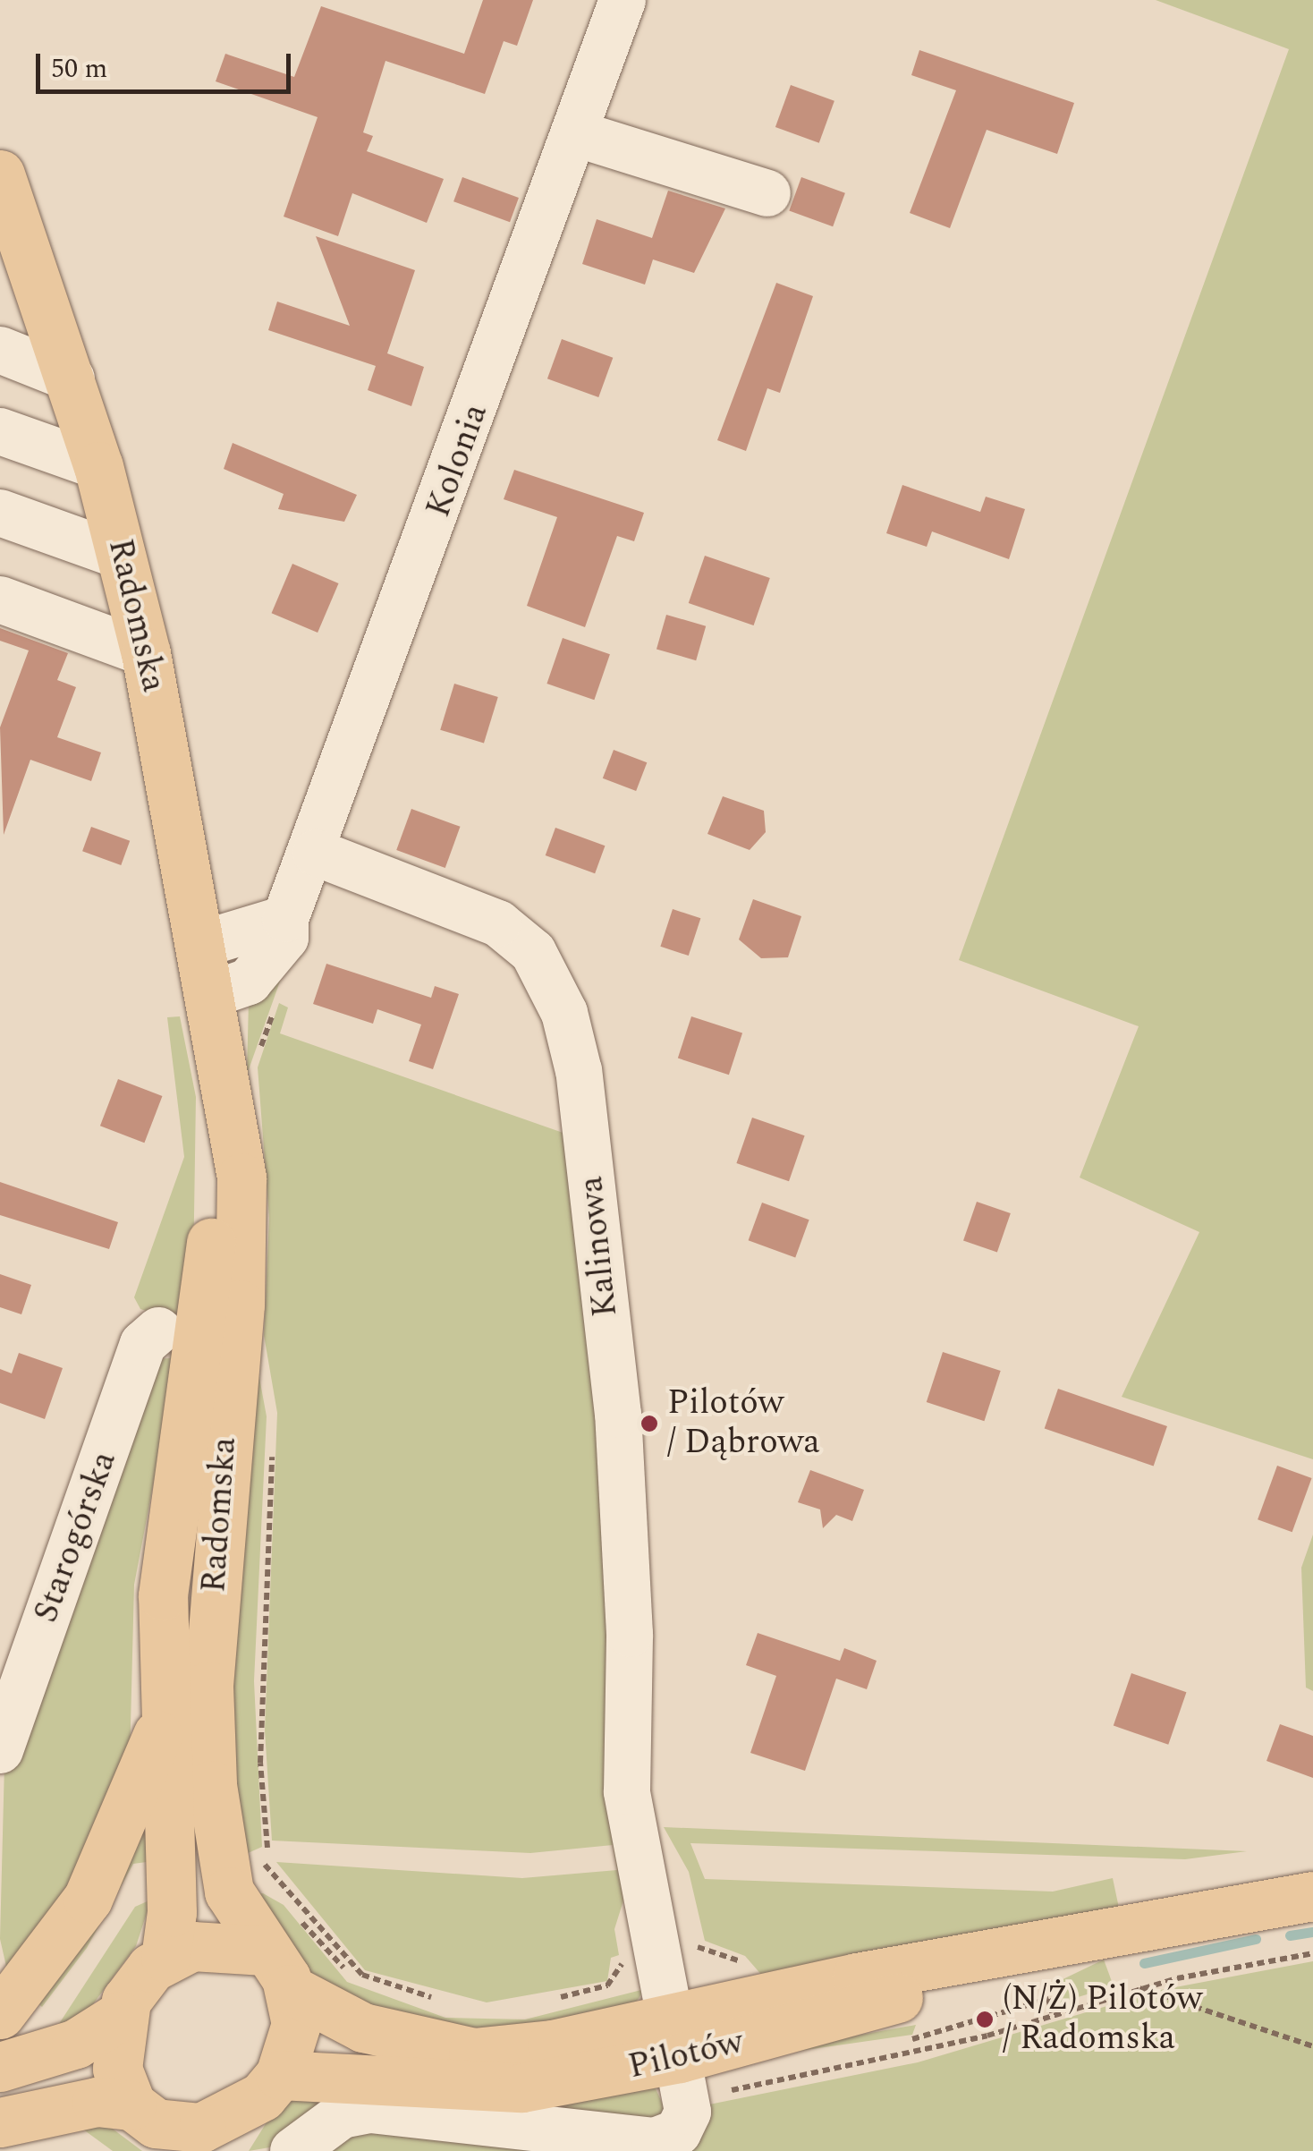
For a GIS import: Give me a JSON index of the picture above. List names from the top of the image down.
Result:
{
  "streets": {
    "main road": ["Radomska", "Pilotów"],
    "street": ["Kolonia", "Kalinowa", "Starogórska"]
  },
  "crossings": [
    ["Kolonia", "Radomska"],
    ["Kolonia", "Kalinowa"],
    ["Radomska", "Pilotów"],
    ["Kalinowa", "Pilotów"]
  ],
  "places": ["Pilotów / Dąbrowa", "(N/Ż) Pilotów / Radomska"],
  "scale_bar": "50 m"
}
